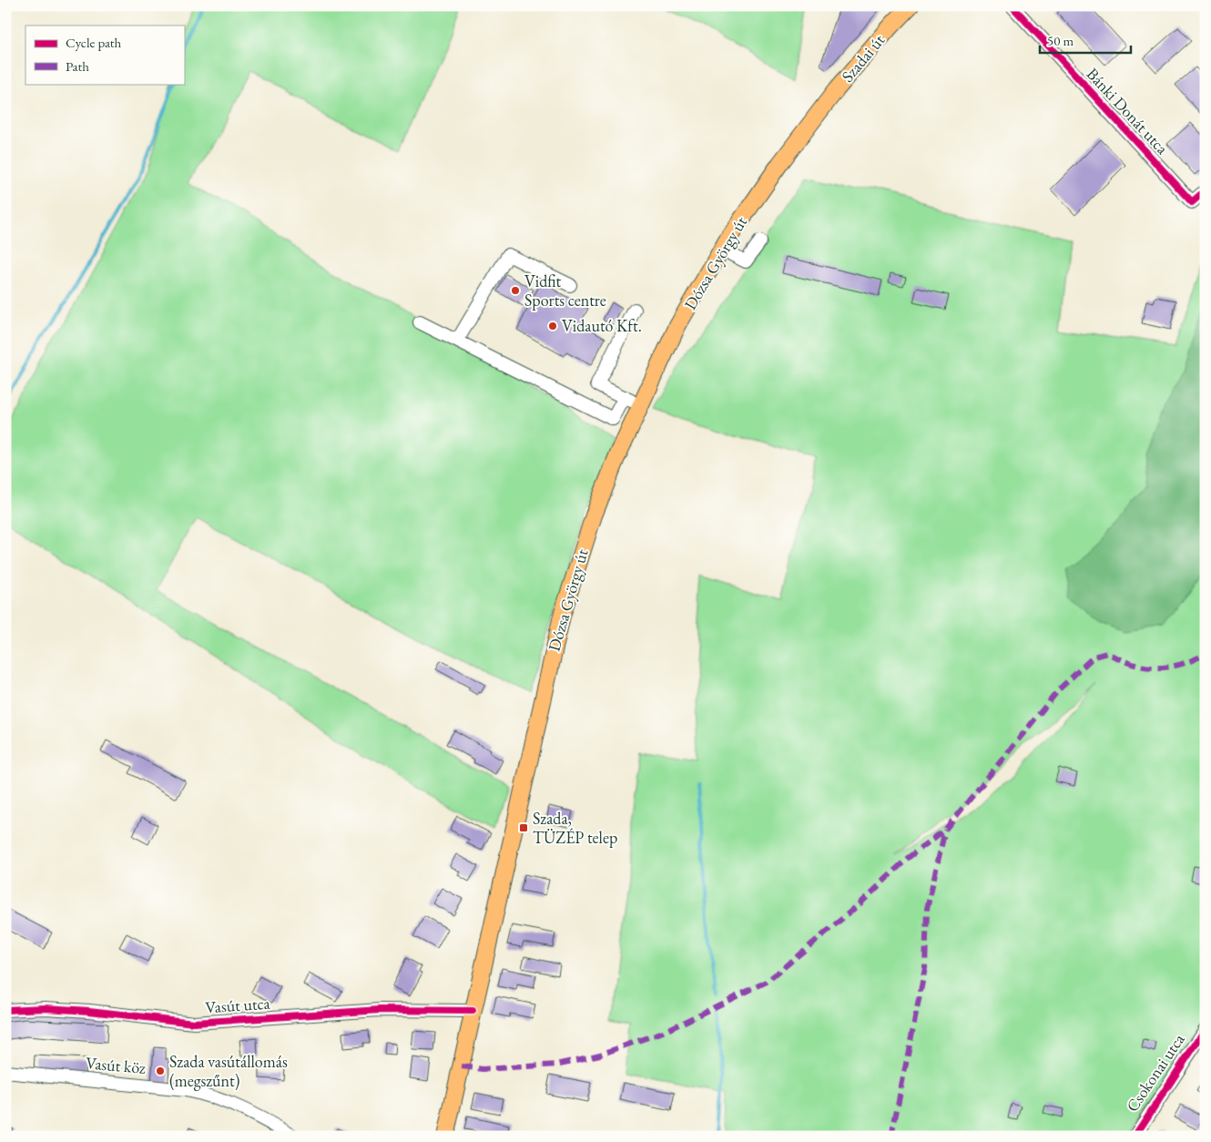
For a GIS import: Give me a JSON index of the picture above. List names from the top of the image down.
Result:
{
  "streets": {
    "main road": ["Szadai út", "Dózsa György út"],
    "street": [
      "Bánki Donát utca",
      "Vasút utca",
      "Vasút köz",
      "Csokonai utca"
    ]
  },
  "crossings": [
    ["Szadai út", "Dózsa György út"],
    ["Dózsa György út", "Vasút utca"]
  ],
  "places": {
    "other": ["Vidfit Sports centre", "Vidautó Kft.", "Szada vasútállomás (megszűnt)"],
    "transit": ["Szada, TÜZÉP telep"]
  },
  "legend": ["Cycle path", "Path"],
  "scale_bar": "50 m"
}
